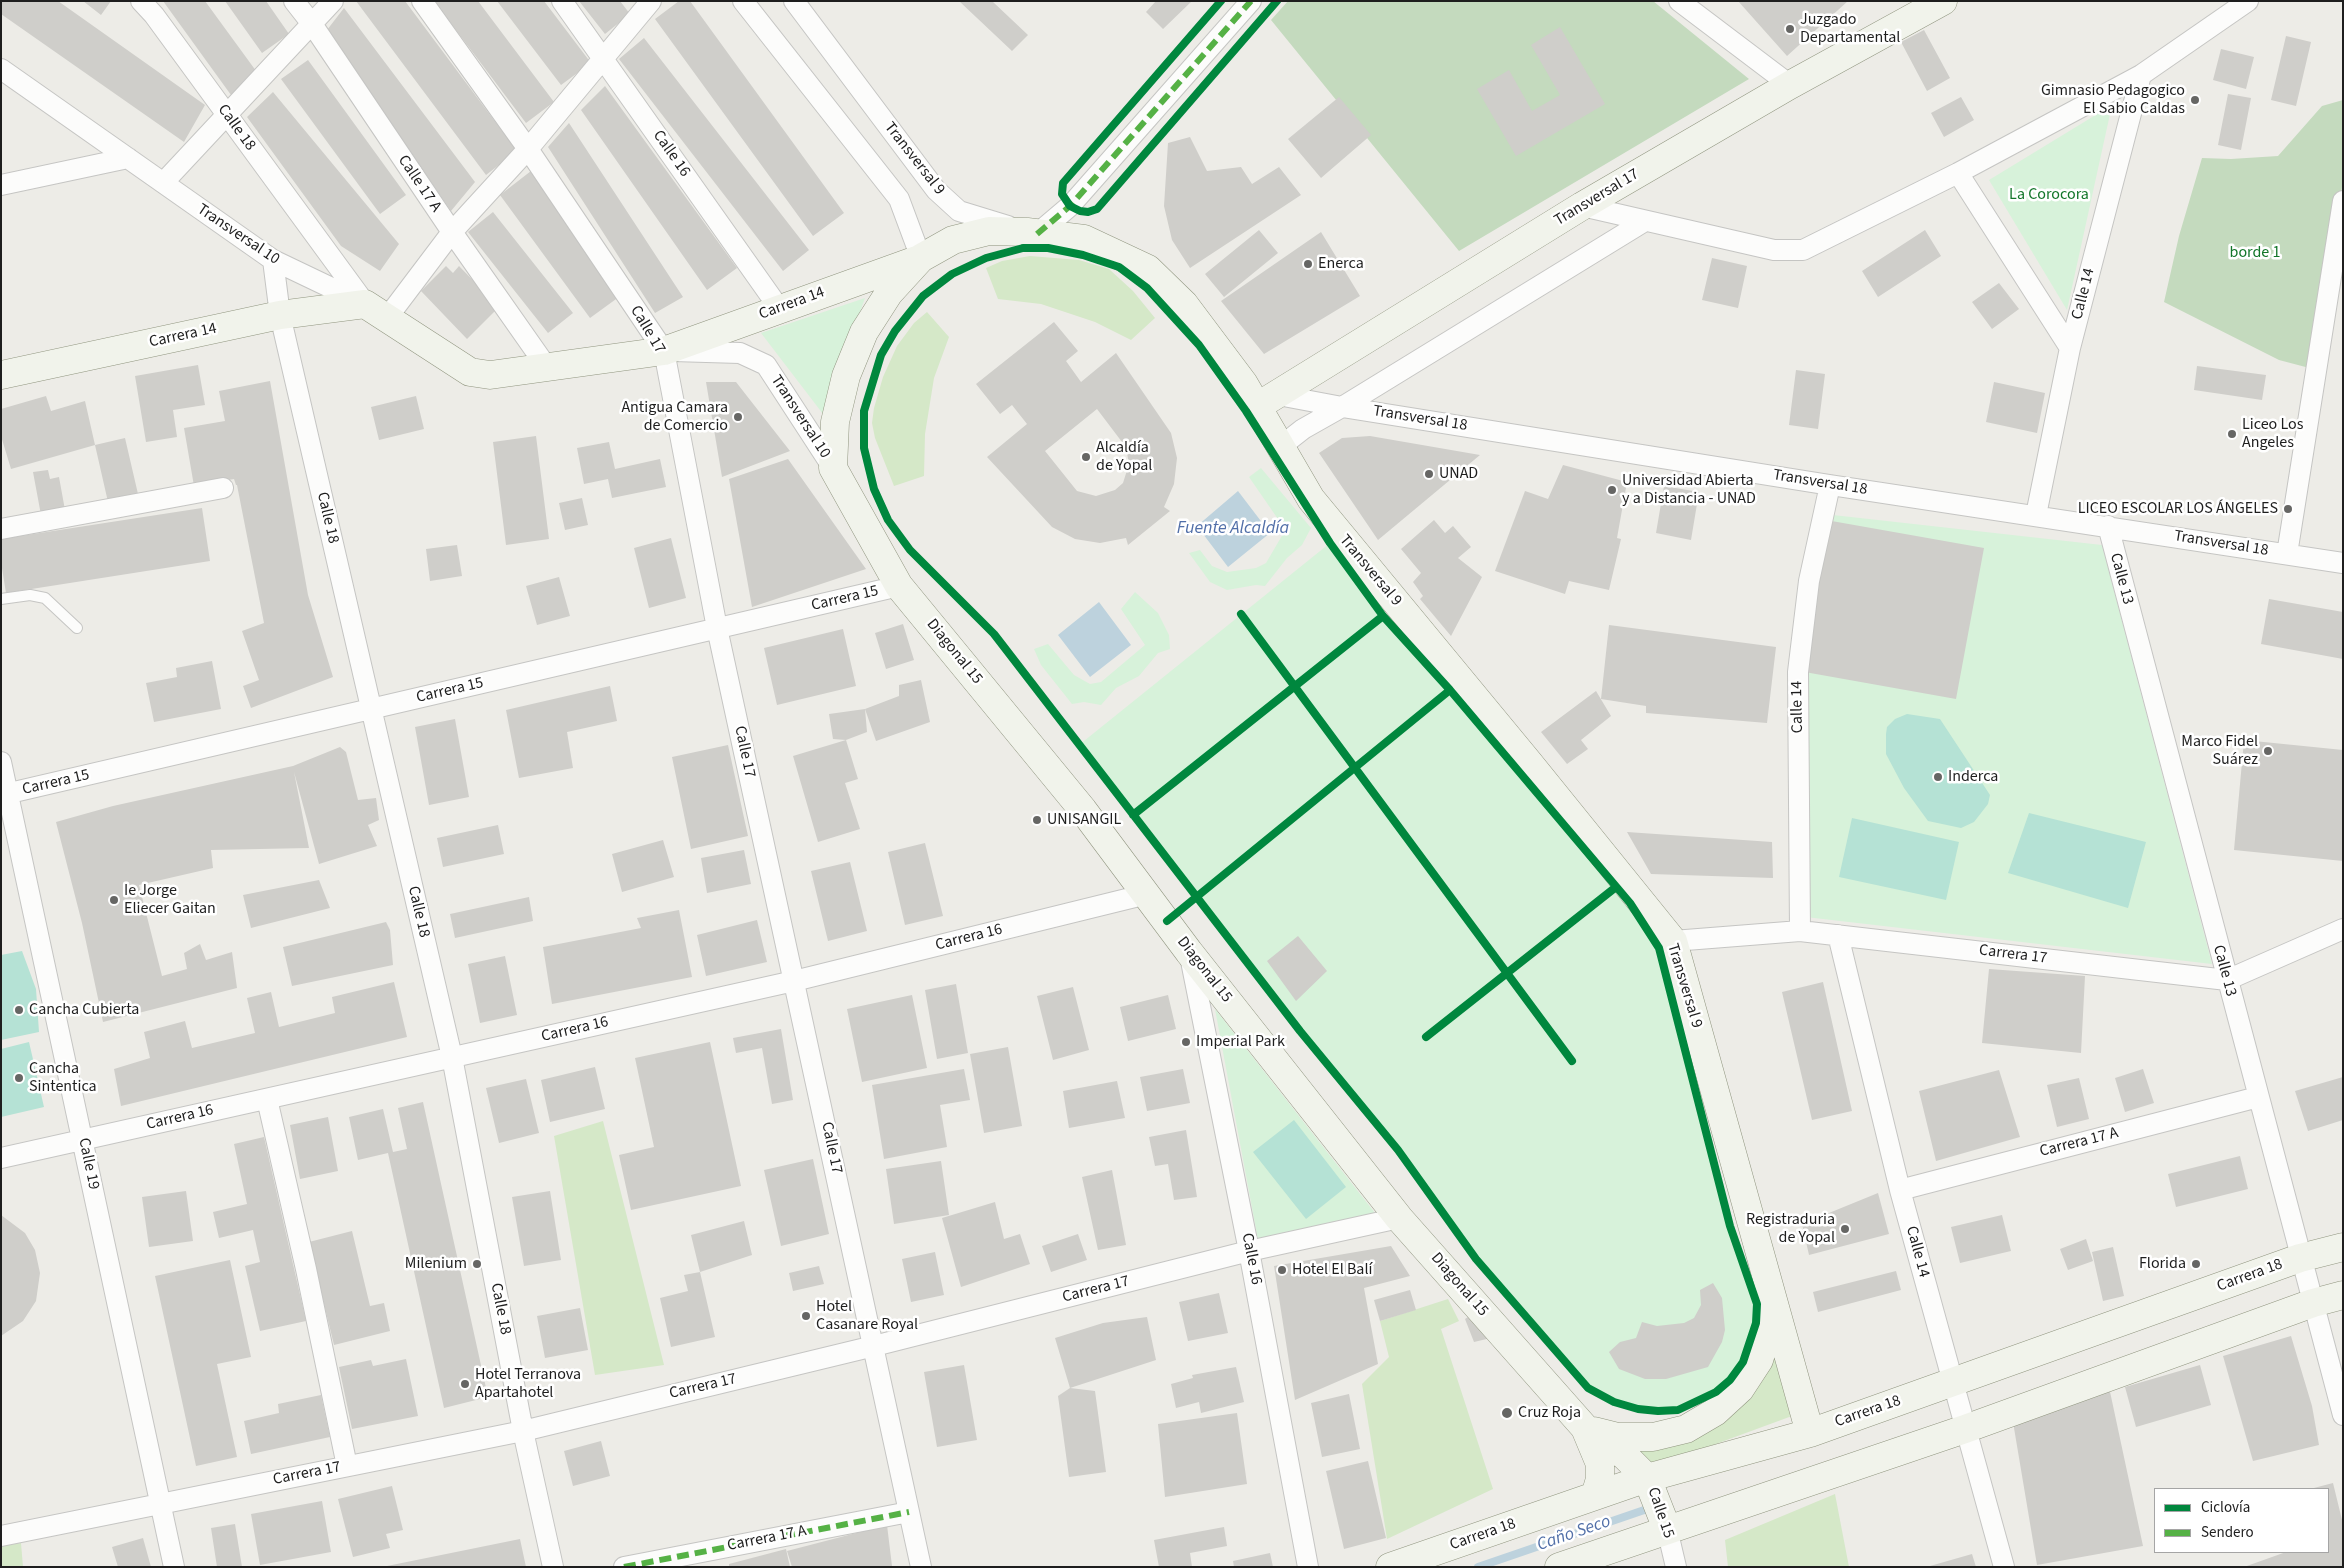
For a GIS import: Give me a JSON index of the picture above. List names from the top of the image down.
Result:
{
  "streets": {
    "street": [
      "Calle 18",
      "Calle 16",
      "Transversal 9",
      "Calle 17 A",
      "Transversal 17",
      "Transversal 10",
      "Calle 14",
      "Carrera 14",
      "Calle 17",
      "Transversal 18",
      "Calle 13",
      "Carrera 15",
      "Diagonal 15",
      "Carrera 16",
      "Carrera 17",
      "Carrera 17 A",
      "Calle 19",
      "Carrera 18",
      "Calle 15"
    ]
  },
  "crossings": [
    ["Calle 18", "Transversal 10"],
    ["Calle 18", "Carrera 14"],
    ["Calle 18", "Carrera 15"],
    ["Calle 18", "Carrera 16"],
    ["Calle 18", "Carrera 17"],
    ["Calle 16", "Carrera 14"],
    ["Calle 16", "Diagonal 15"],
    ["Calle 16", "Carrera 17"],
    ["Transversal 9", "Transversal 17"],
    ["Transversal 9", "Transversal 18"],
    ["Transversal 9", "Carrera 17"],
    ["Calle 17 A", "Carrera 14"],
    ["Transversal 17", "Transversal 18"],
    ["Transversal 10", "Carrera 14"],
    ["Transversal 10", "Diagonal 15"],
    ["Calle 14", "Transversal 18"],
    ["Calle 14", "Carrera 17"],
    ["Calle 14", "Carrera 17 A"],
    ["Calle 14", "Carrera 18"],
    ["Carrera 14", "Calle 17"],
    ["Calle 17", "Carrera 15"],
    ["Calle 17", "Carrera 16"],
    ["Calle 17", "Carrera 17"],
    ["Calle 17", "Carrera 17 A"],
    ["Transversal 18", "Calle 13"],
    ["Calle 13", "Carrera 17"],
    ["Calle 13", "Carrera 17 A"],
    ["Calle 13", "Carrera 18"],
    ["Carrera 15", "Diagonal 15"],
    ["Carrera 15", "Calle 19"],
    ["Diagonal 15", "Carrera 16"],
    ["Diagonal 15", "Carrera 17"],
    ["Diagonal 15", "Calle 15"],
    ["Carrera 16", "Calle 19"],
    ["Carrera 17", "Calle 19"],
    ["Carrera 18", "Calle 15"]
  ],
  "water": ["Fuente Alcaldía", "Caño Seco"],
  "parks": ["La Corocora", "borde 1"],
  "places": [
    "Juzgado Departamental",
    "Gimnasio Pedagogico El Sabio Caldas",
    "Enerca",
    "Antigua Camara de Comercio",
    "Liceo Los Angeles",
    "Alcaldía de Yopal",
    "UNAD",
    "Universidad Abierta y a Distancia - UNAD",
    "LICEO ESCOLAR LOS ÁNGELES",
    "Marco Fidel Suárez",
    "Inderca",
    "UNISANGIL",
    "Ie Jorge Eliecer Gaitan",
    "Cancha Cubierta",
    "Imperial Park",
    "Cancha Sintentica",
    "Registraduria de Yopal",
    "Milenium",
    "Florida",
    "Hotel El Balí",
    "Hotel Casanare Royal",
    "Hotel Terranova Apartahotel",
    "Cruz Roja"
  ],
  "legend": ["Ciclovía", "Sendero"]
}
